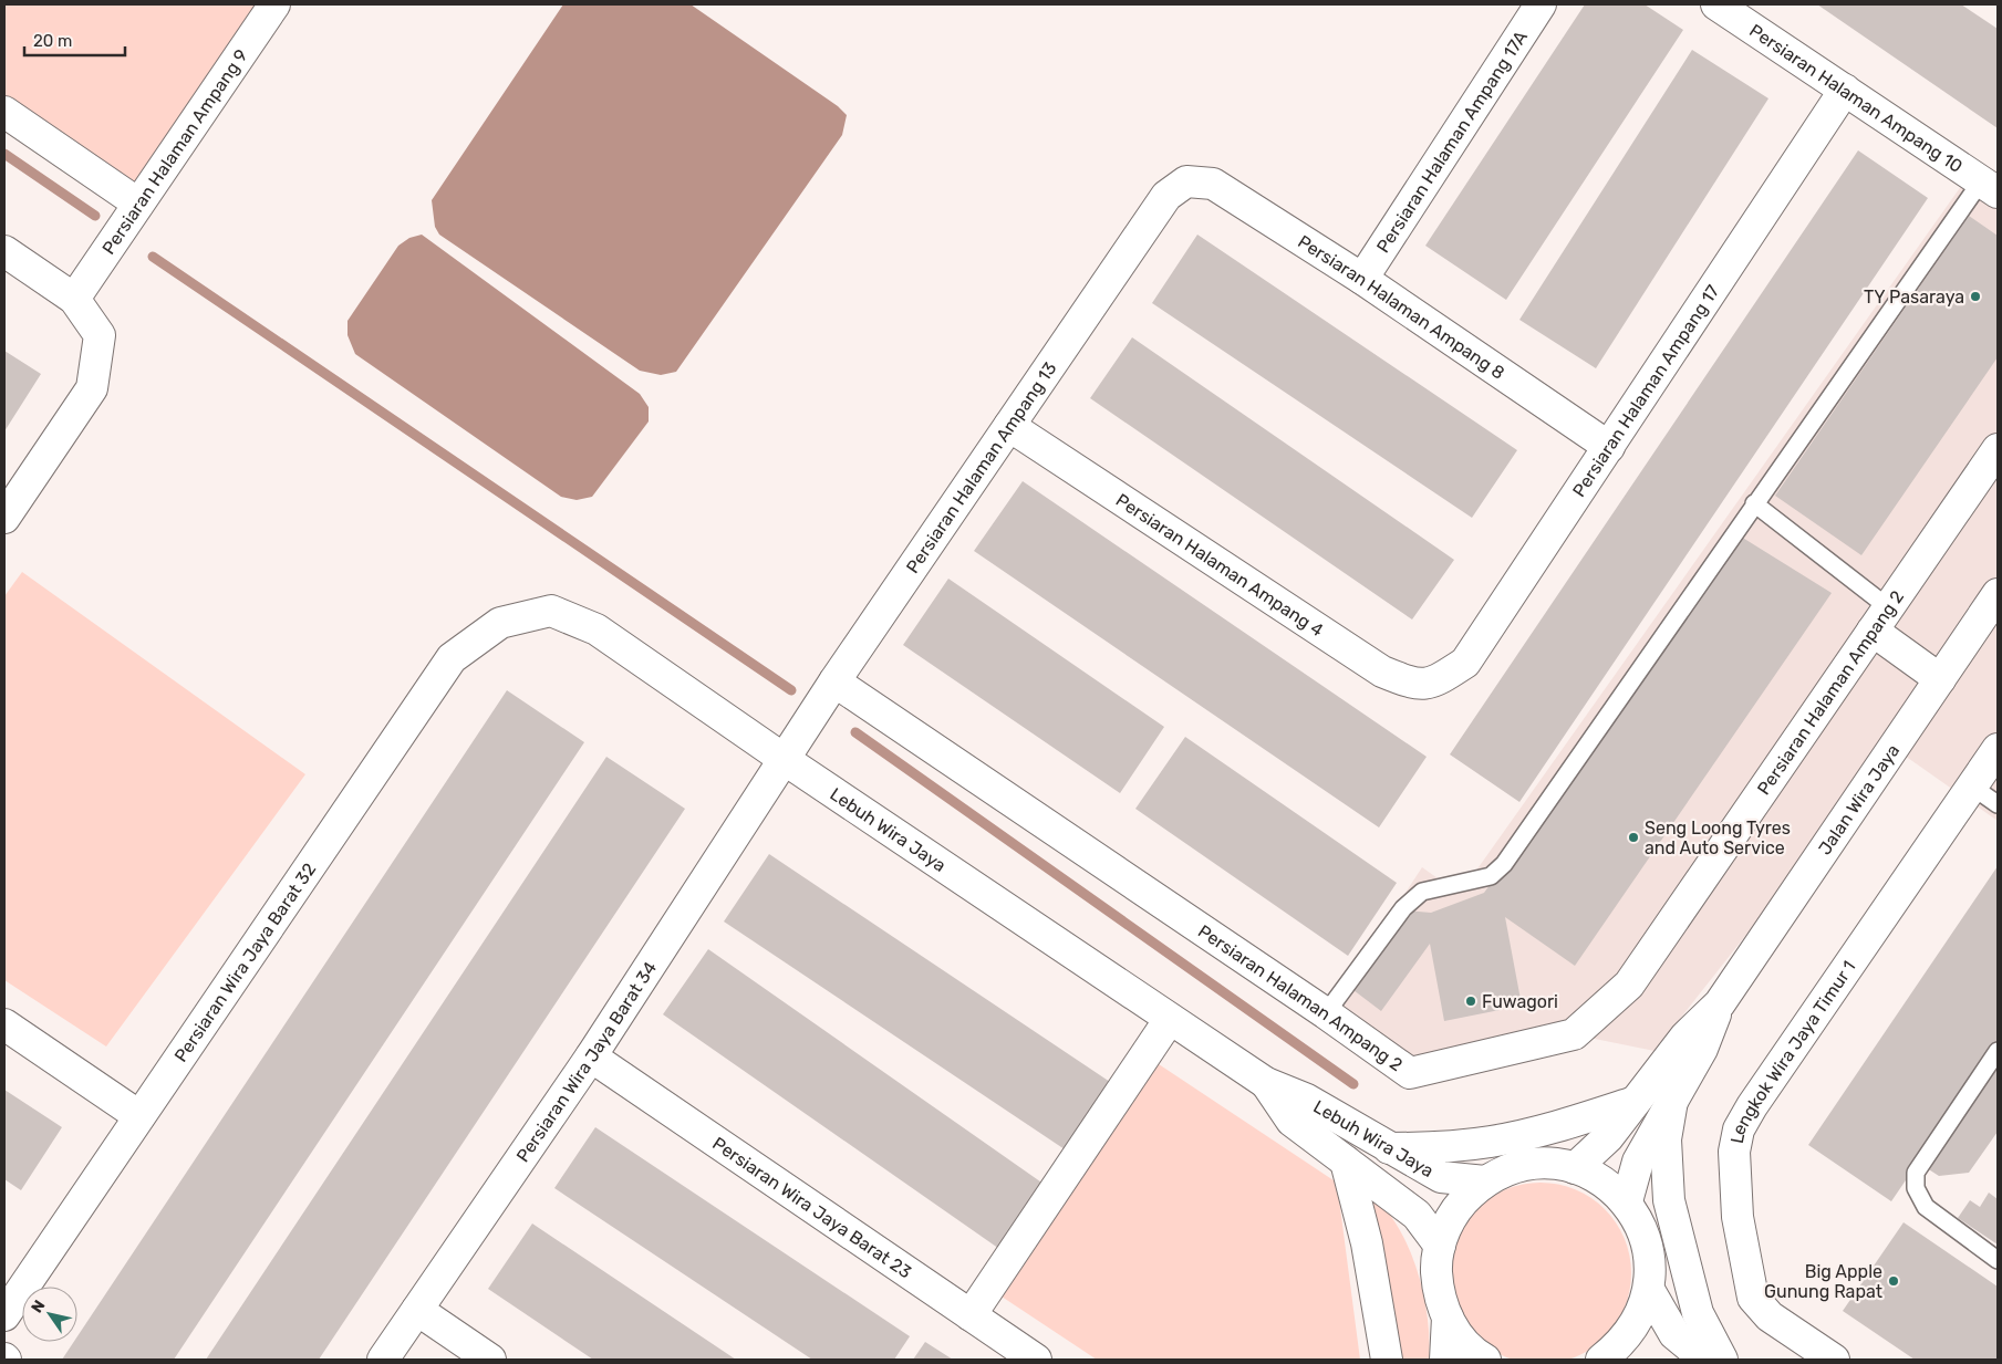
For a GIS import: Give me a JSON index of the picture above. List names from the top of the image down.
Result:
{
  "streets": {
    "street": [
      "Persiaran Halaman Ampang 10",
      "Persiaran Halaman Ampang 17A",
      "Persiaran Halaman Ampang 9",
      "Persiaran Halaman Ampang 8",
      "Persiaran Halaman Ampang 17",
      "Persiaran Halaman Ampang 13",
      "Persiaran Halaman Ampang 4",
      "Persiaran Halaman Ampang 2",
      "Jalan Wira Jaya",
      "Lebuh Wira Jaya",
      "Persiaran Wira Jaya Barat 32",
      "Lengkok Wira Jaya Timur 1",
      "Persiaran Wira Jaya Barat 34",
      "Persiaran Wira Jaya Barat 23"
    ]
  },
  "crossings": [
    ["Persiaran Halaman Ampang 10", "Persiaran Halaman Ampang 17"],
    ["Persiaran Halaman Ampang 17A", "Persiaran Halaman Ampang 8"],
    ["Persiaran Halaman Ampang 8", "Persiaran Halaman Ampang 17"],
    ["Persiaran Halaman Ampang 8", "Persiaran Halaman Ampang 13"],
    ["Persiaran Halaman Ampang 17", "Persiaran Halaman Ampang 4"],
    ["Persiaran Halaman Ampang 13", "Persiaran Halaman Ampang 4"],
    ["Persiaran Halaman Ampang 13", "Persiaran Halaman Ampang 2"],
    ["Persiaran Halaman Ampang 13", "Lebuh Wira Jaya"],
    ["Persiaran Halaman Ampang 13", "Persiaran Wira Jaya Barat 34"],
    ["Lebuh Wira Jaya", "Persiaran Wira Jaya Barat 32"],
    ["Lebuh Wira Jaya", "Persiaran Wira Jaya Barat 34"],
    ["Persiaran Wira Jaya Barat 34", "Persiaran Wira Jaya Barat 23"]
  ],
  "places": [
    "TY Pasaraya",
    "Seng Loong Tyres and Auto Service",
    "Fuwagori",
    "Big Apple Gunung Rapat"
  ],
  "scale_bar": "20 m",
  "north": "top left"
}
